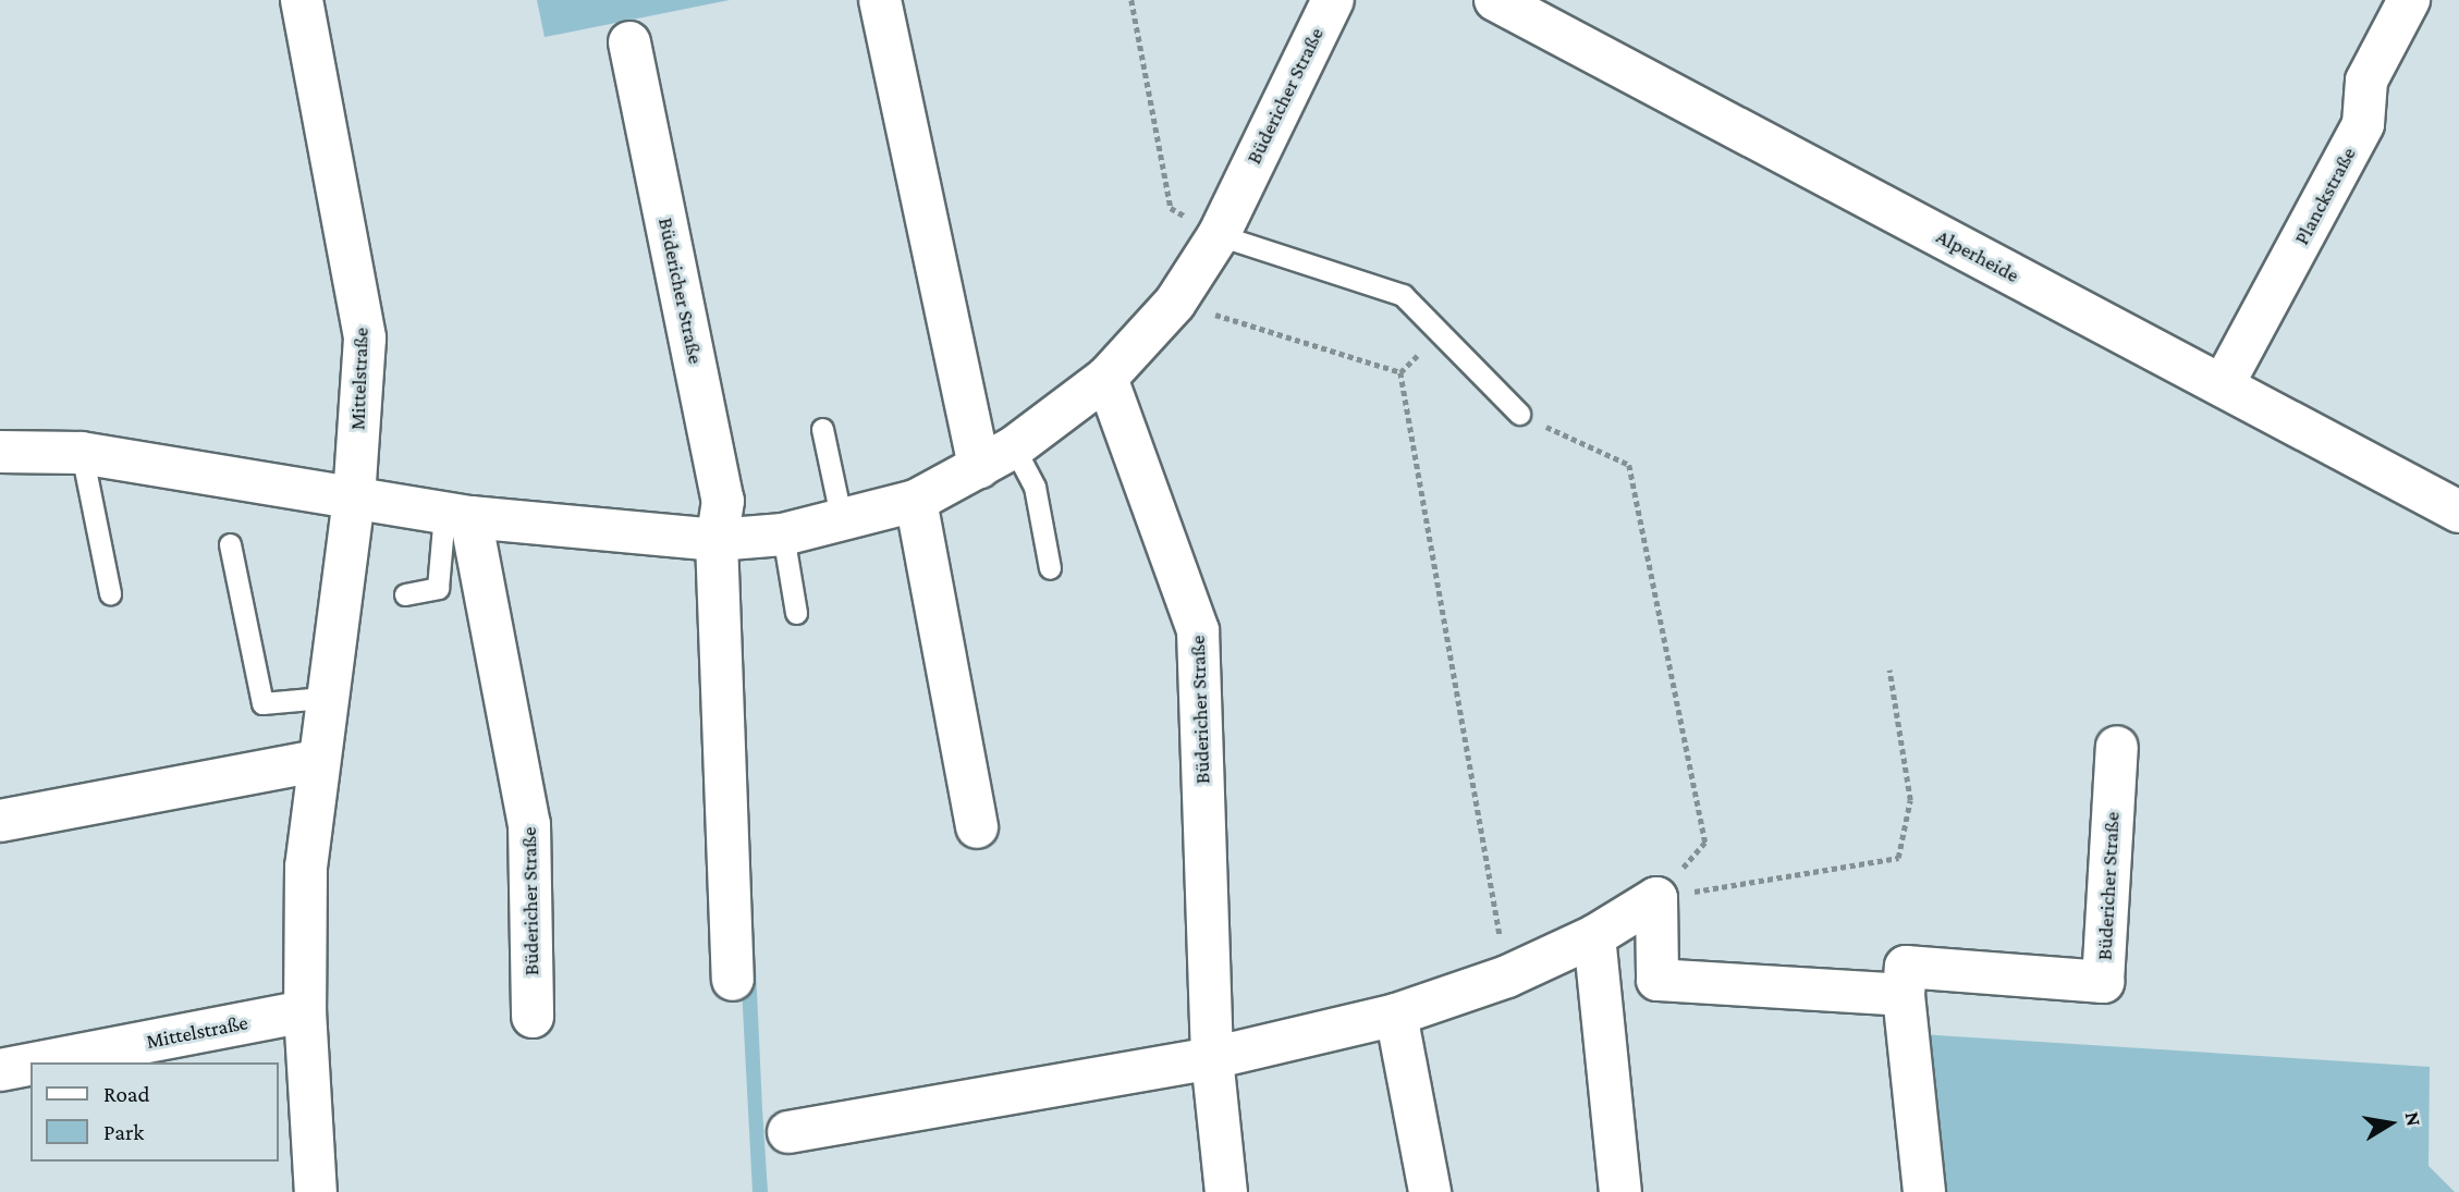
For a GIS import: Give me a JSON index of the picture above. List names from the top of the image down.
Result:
{
  "streets": {
    "street": [
      "Büdericher Straße",
      "Planckstraße",
      "Alperheide",
      "Mittelstraße"
    ]
  },
  "crossings": [
    ["Büdericher Straße", "Mittelstraße"],
    ["Planckstraße", "Alperheide"]
  ],
  "legend": ["Road", "Park"],
  "north": "right"
}
